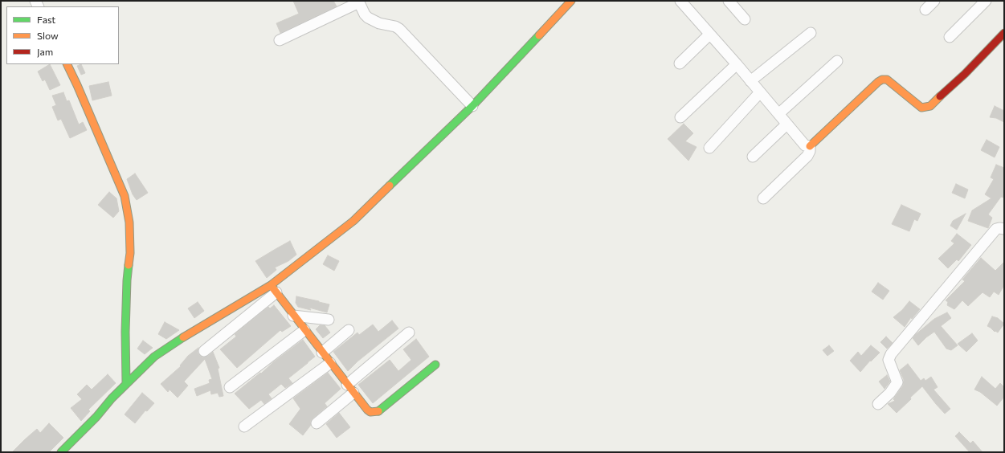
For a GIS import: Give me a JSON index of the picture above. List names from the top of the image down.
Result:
{
  "legend": ["Fast", "Slow", "Jam"]
}
